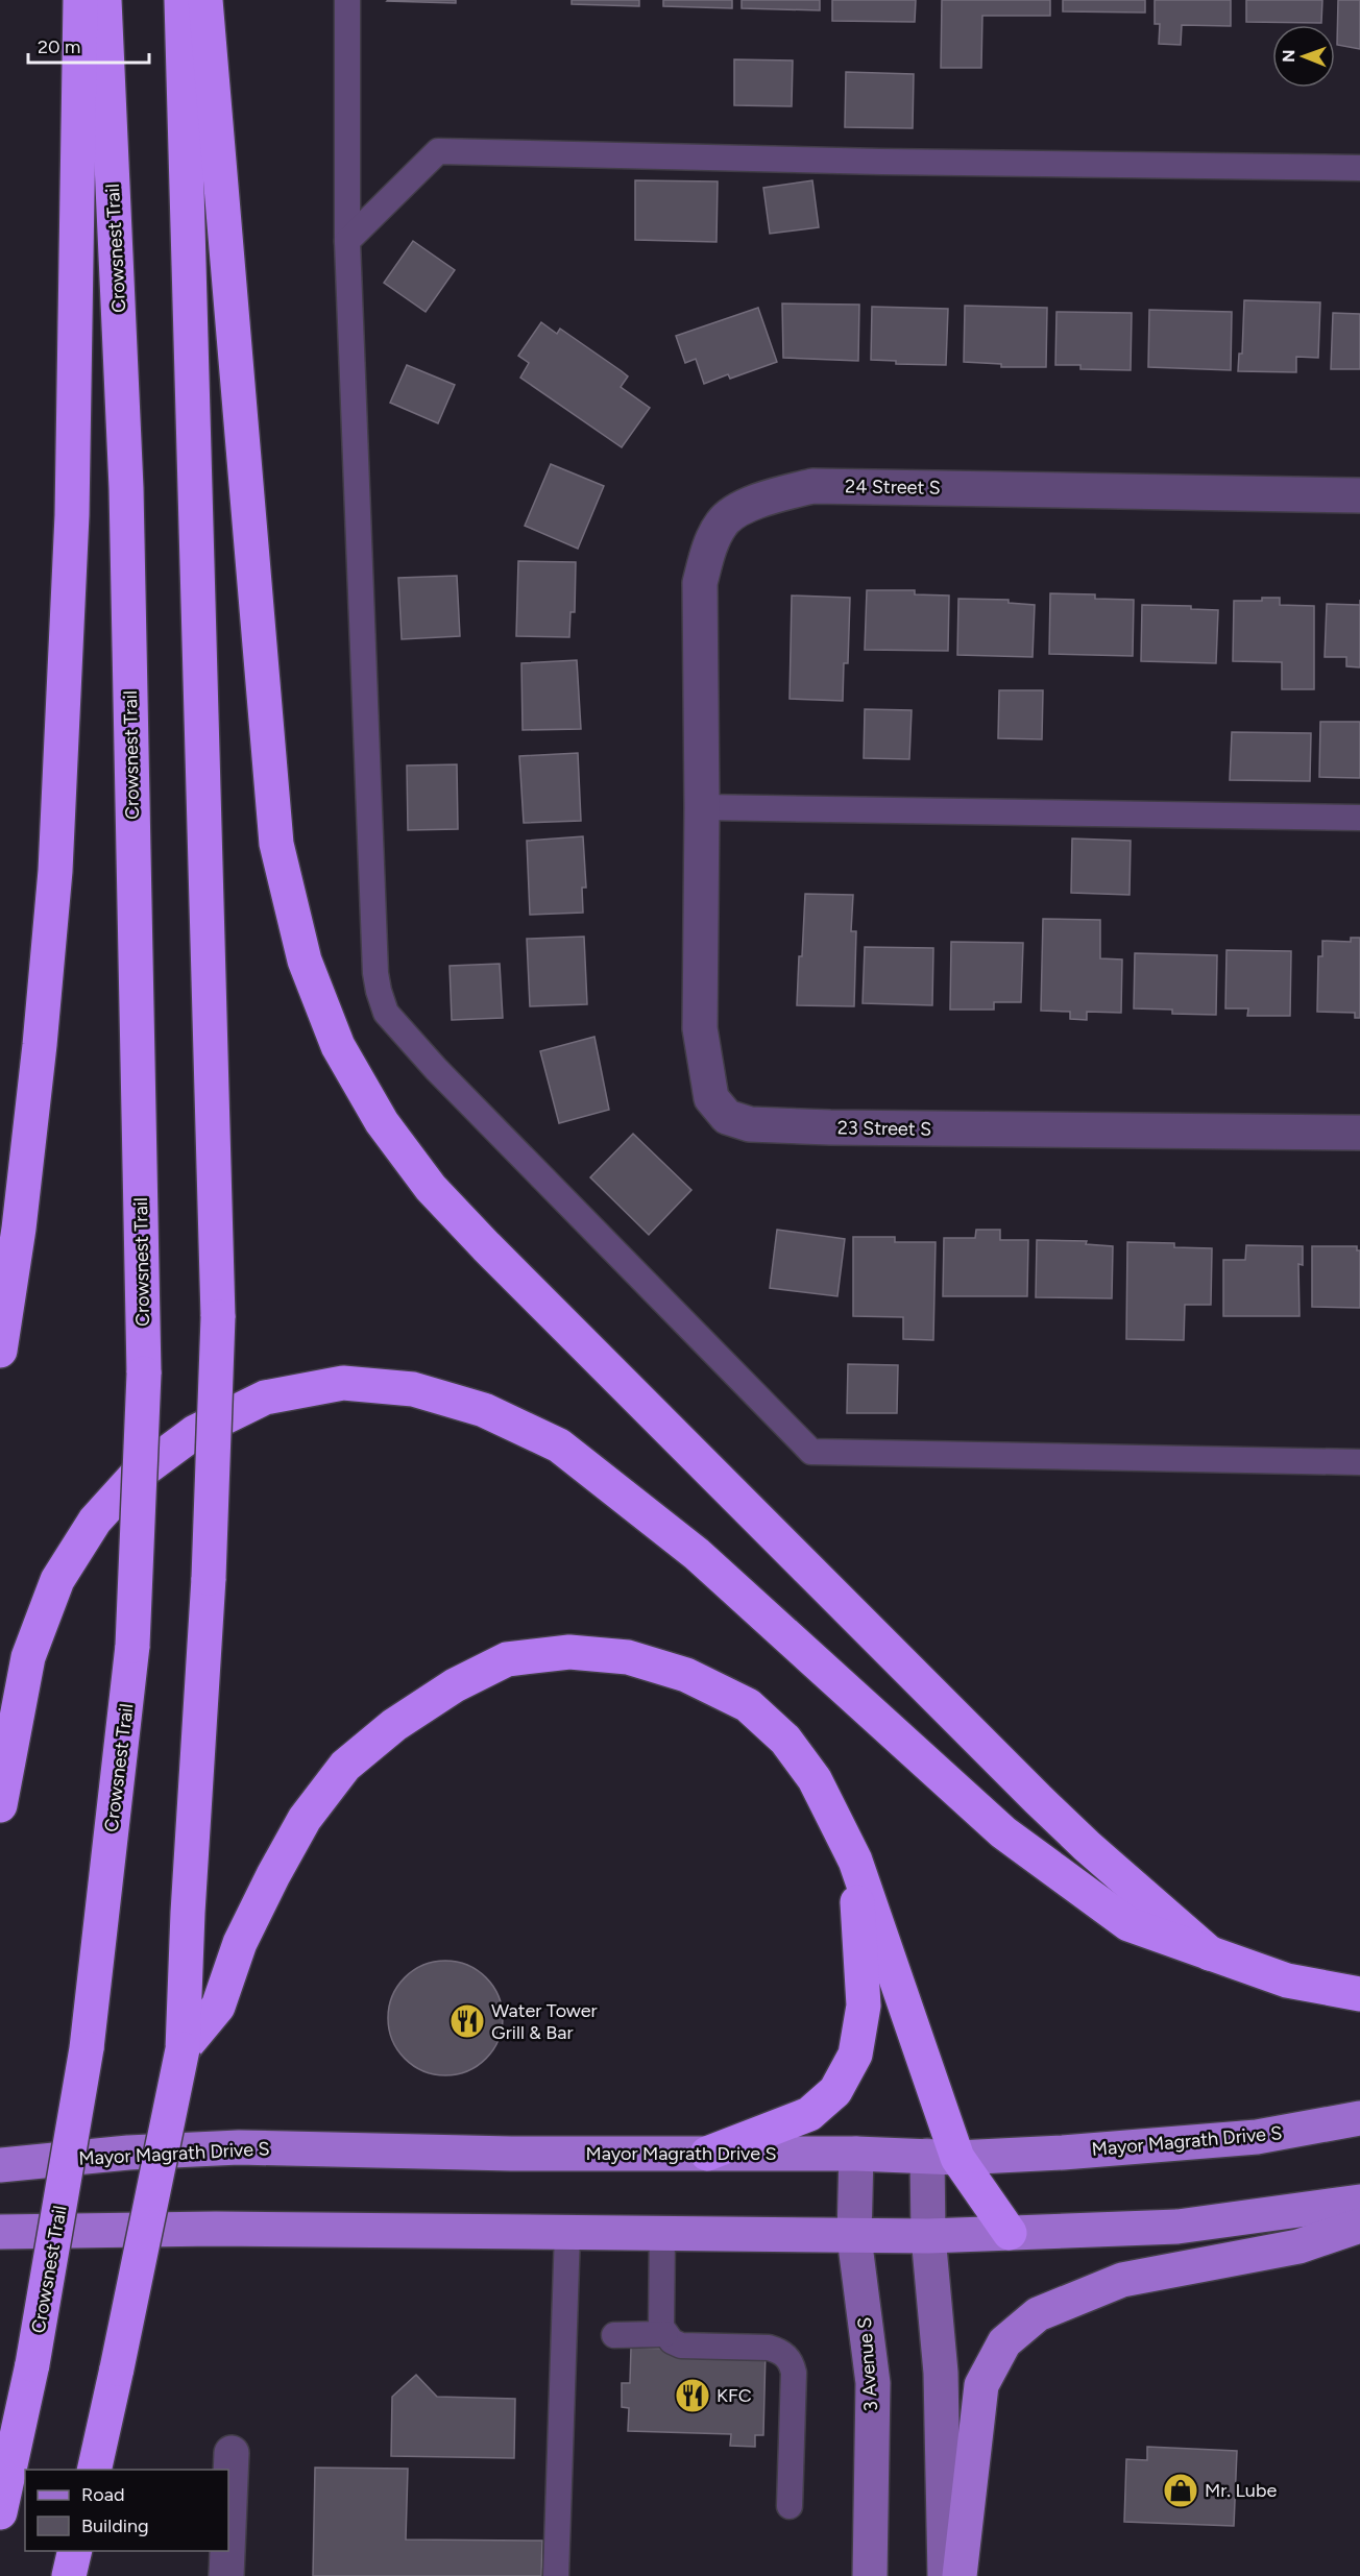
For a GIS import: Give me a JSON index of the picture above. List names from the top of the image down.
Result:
{
  "streets": {
    "highway": ["Crowsnest Trail"],
    "main road": ["Mayor Magrath Drive S", "3 Avenue S"],
    "street": ["24 Street S", "23 Street S"]
  },
  "crossings": [
    ["24 Street S", "23 Street S"],
    ["Mayor Magrath Drive S", "3 Avenue S"]
  ],
  "places": {
    "restaurant": ["Water Tower Grill & Bar", "KFC"],
    "shop": ["Mr. Lube"]
  },
  "legend": ["Road", "Building"],
  "scale_bar": "20 m",
  "north": "left"
}
